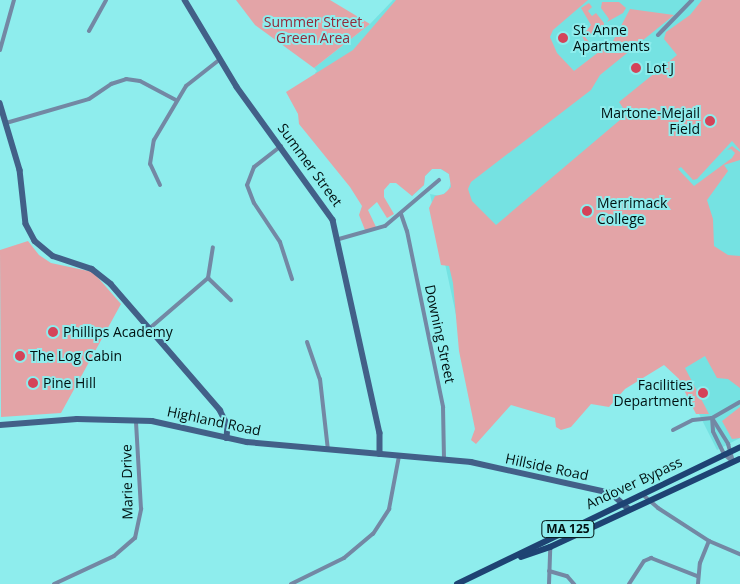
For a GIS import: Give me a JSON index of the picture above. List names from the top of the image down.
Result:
{
  "streets": {
    "main road": ["Andover Bypass", "MA 125"],
    "street": [
      "Summer Street",
      "Downing Street",
      "Highland Road",
      "Hillside Road",
      "Marie Drive"
    ]
  },
  "crossings": [
    ["Summer Street", "Highland Road"],
    ["Downing Street", "Highland Road"],
    ["Highland Road", "Hillside Road"],
    ["Highland Road", "Marie Drive"],
    ["Hillside Road", "Andover Bypass"]
  ],
  "parks": ["Summer Street Green Area"],
  "places": [
    "St. Anne Apartments",
    "Lot J",
    "Martone-Mejail Field",
    "Merrimack College",
    "Phillips Academy",
    "The Log Cabin",
    "Pine Hill",
    "Facilities Department"
  ]
}
